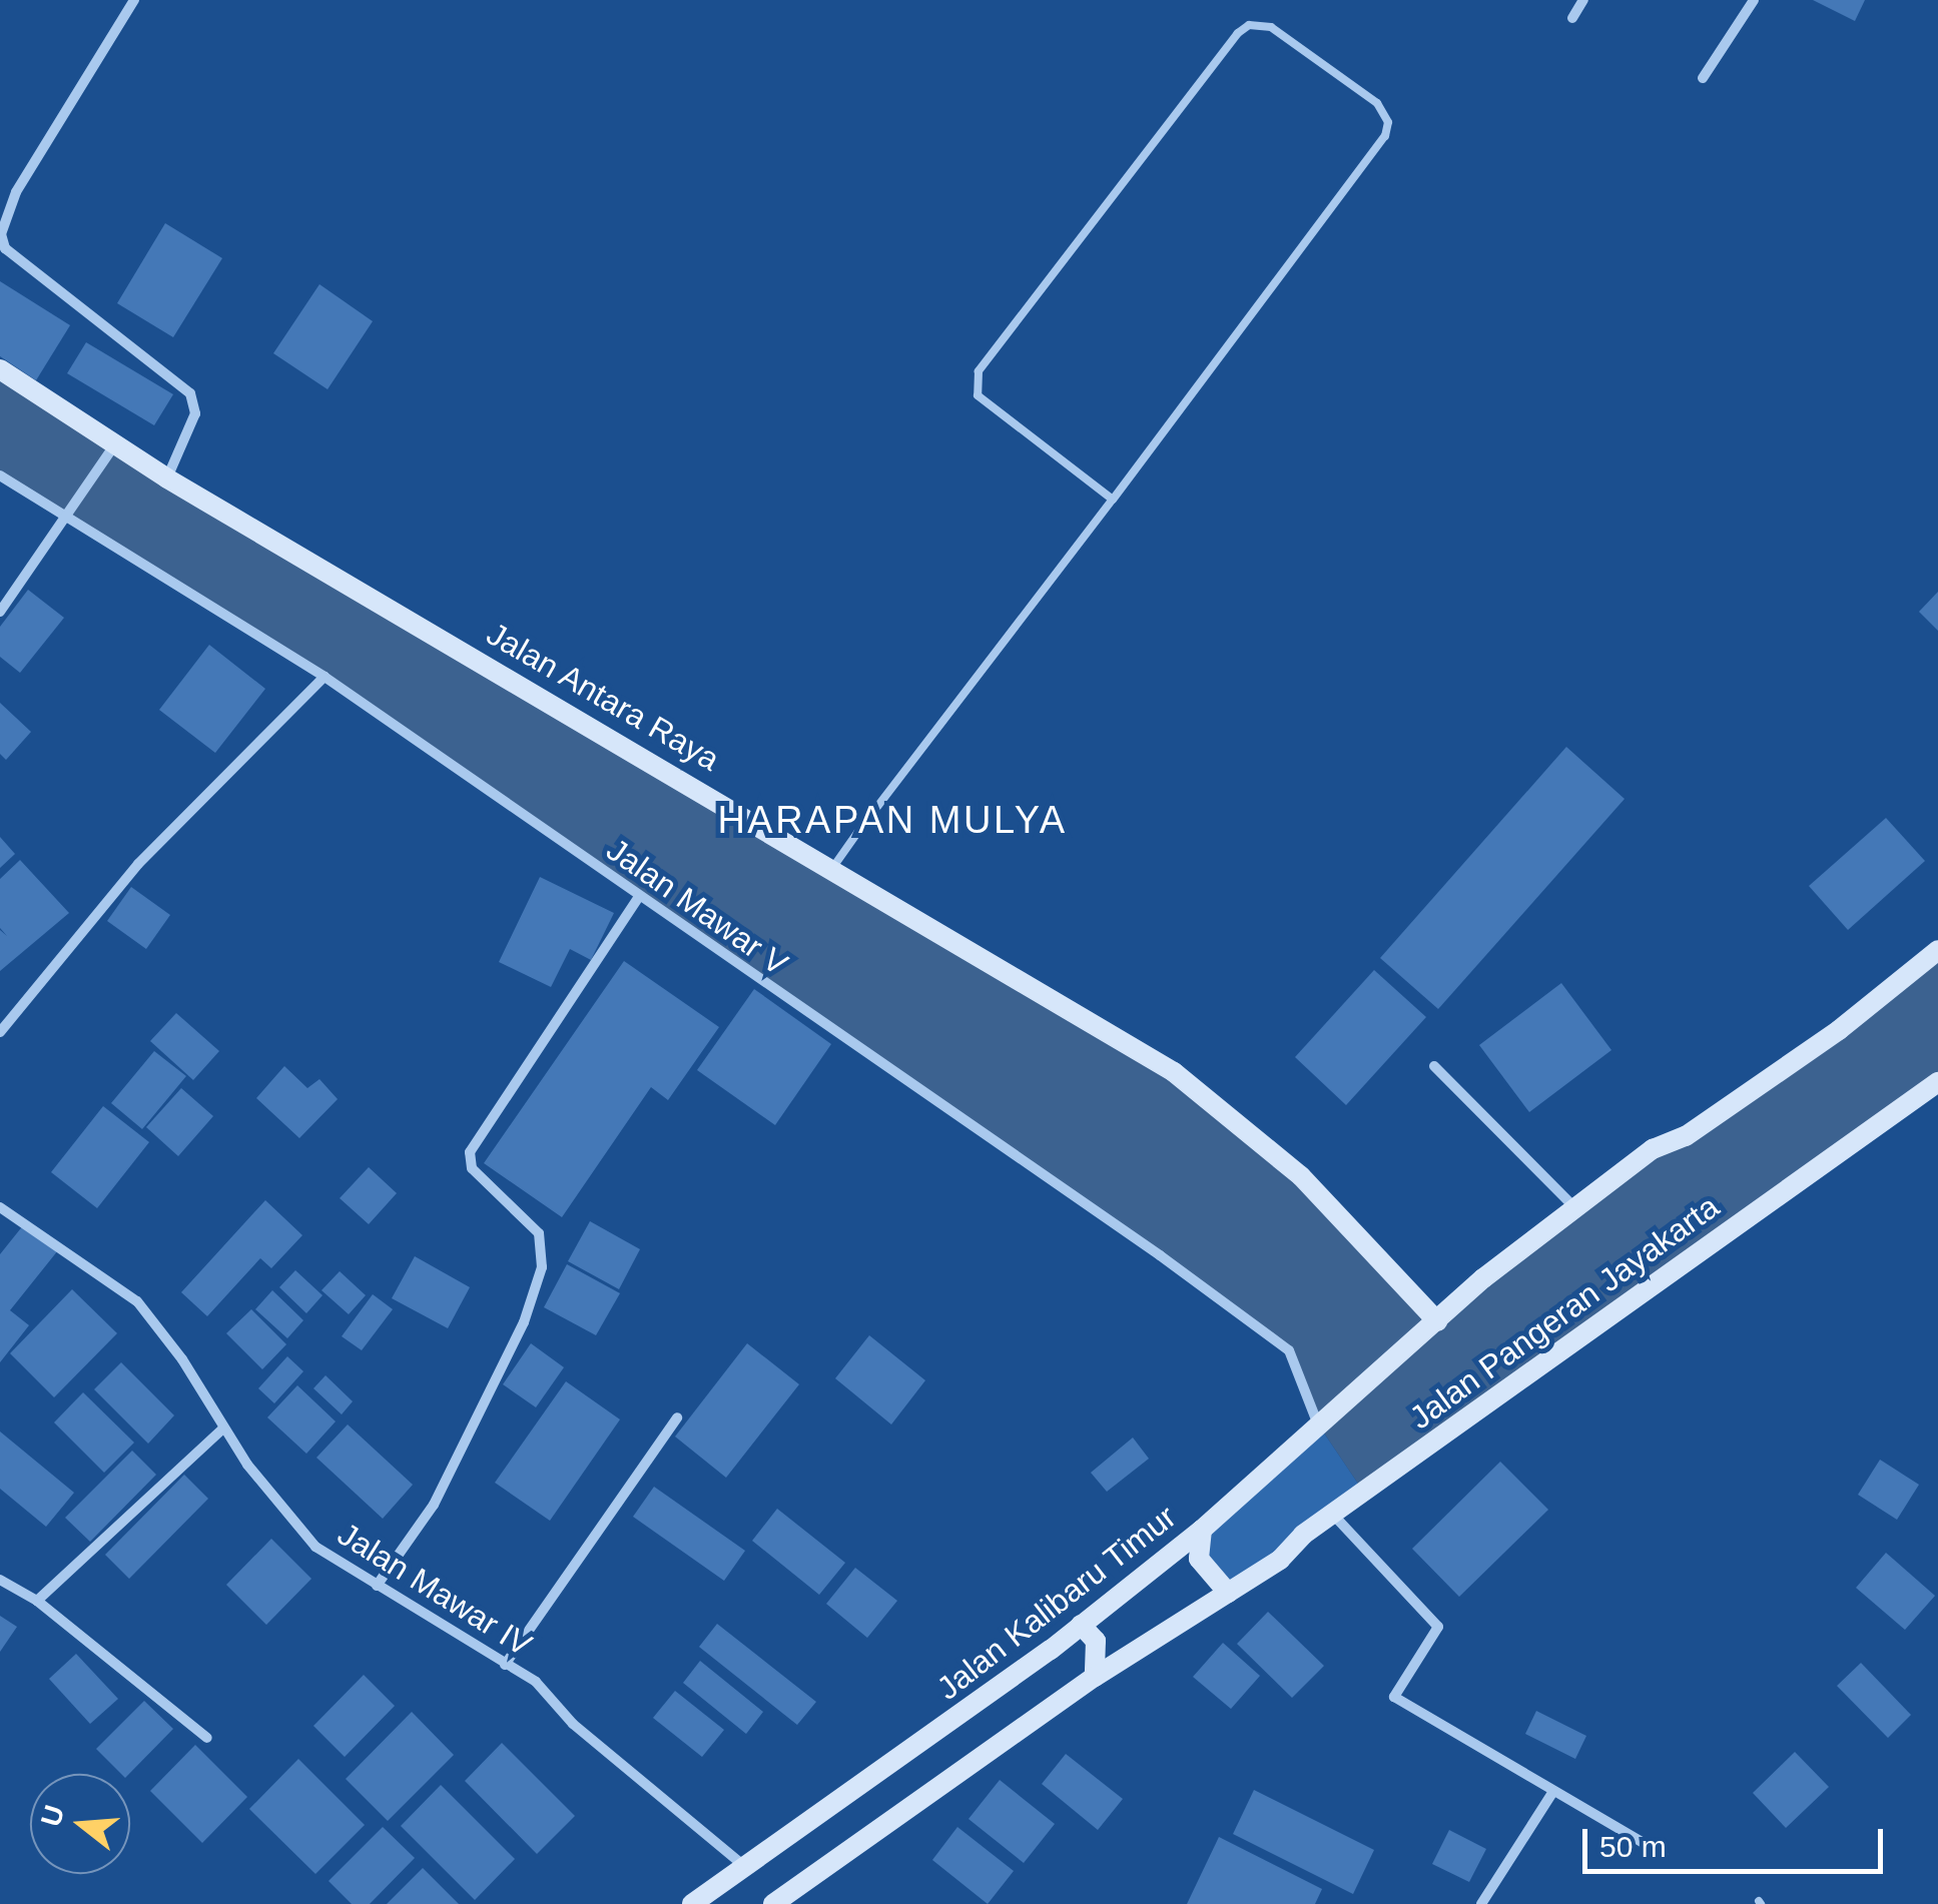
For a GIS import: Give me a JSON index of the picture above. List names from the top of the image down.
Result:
{
  "streets": {
    "street": [
      "Jalan Antara Raya",
      "Jalan Mawar V",
      "Jalan Pangeran Jayakarta",
      "Jalan Mawar IV",
      "Jalan Kalibaru Timur"
    ]
  },
  "crossings": [
    ["Jalan Antara Raya", "Jalan Pangeran Jayakarta"],
    ["Jalan Antara Raya", "Jalan Kalibaru Timur"],
    ["Jalan Mawar V", "Jalan Kalibaru Timur"],
    ["Jalan Pangeran Jayakarta", "Jalan Kalibaru Timur"],
    ["Jalan Mawar IV", "Jalan Kalibaru Timur"]
  ],
  "districts": ["HARAPAN MULYA"],
  "scale_bar": "50 m",
  "north": "left"
}
